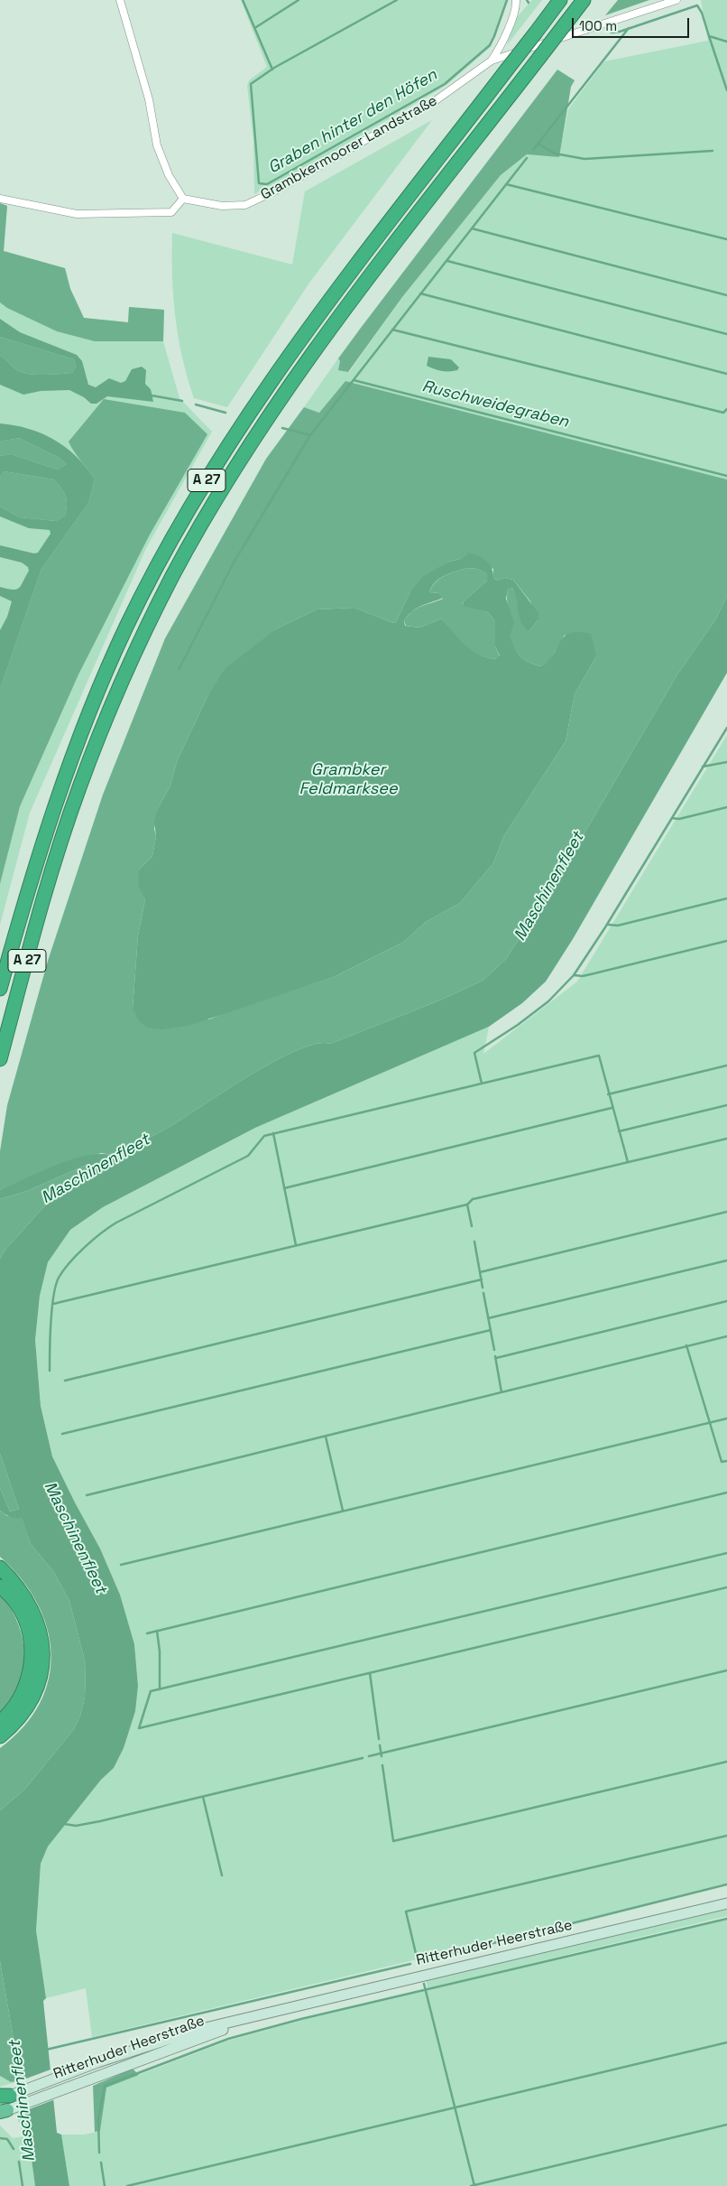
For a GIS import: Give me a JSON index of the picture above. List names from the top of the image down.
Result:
{
  "streets": {
    "highway": ["A 27"],
    "main road": ["Ritterhuder Heerstraße"],
    "street": ["Grambkermoorer Landstraße"]
  },
  "water": [
    "Graben hinter den Höfen",
    "Ruschweidegraben",
    "Grambker Feldmarksee",
    "Maschinenfleet"
  ],
  "scale_bar": "100 m"
}
